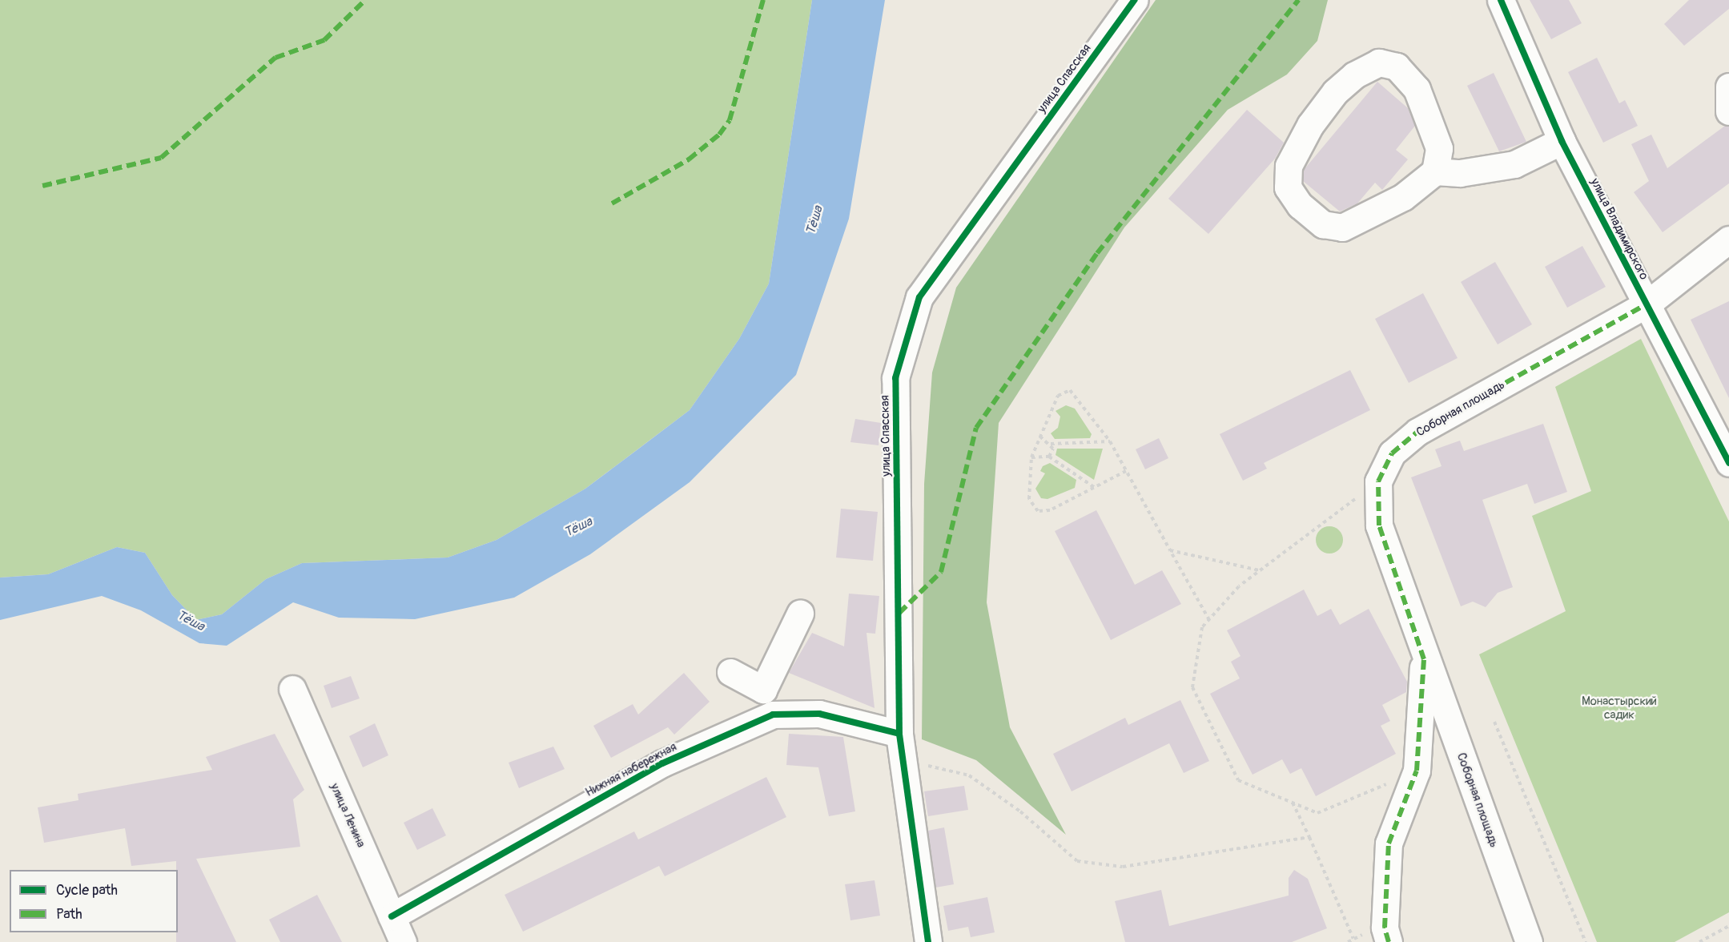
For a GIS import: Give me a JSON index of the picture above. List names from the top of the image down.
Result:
{
  "streets": {
    "street": [
      "улица Спасская",
      "улица Владимирского",
      "Соборная площадь",
      "Нижняя набережная",
      "улица Ленина"
    ]
  },
  "crossings": [
    ["улица Спасская", "Нижняя набережная"],
    ["улица Владимирского", "Соборная площадь"],
    ["Нижняя набережная", "улица Ленина"]
  ],
  "water": ["Тёша"],
  "parks": ["Монастырский садик"],
  "legend": ["Cycle path", "Path"]
}
